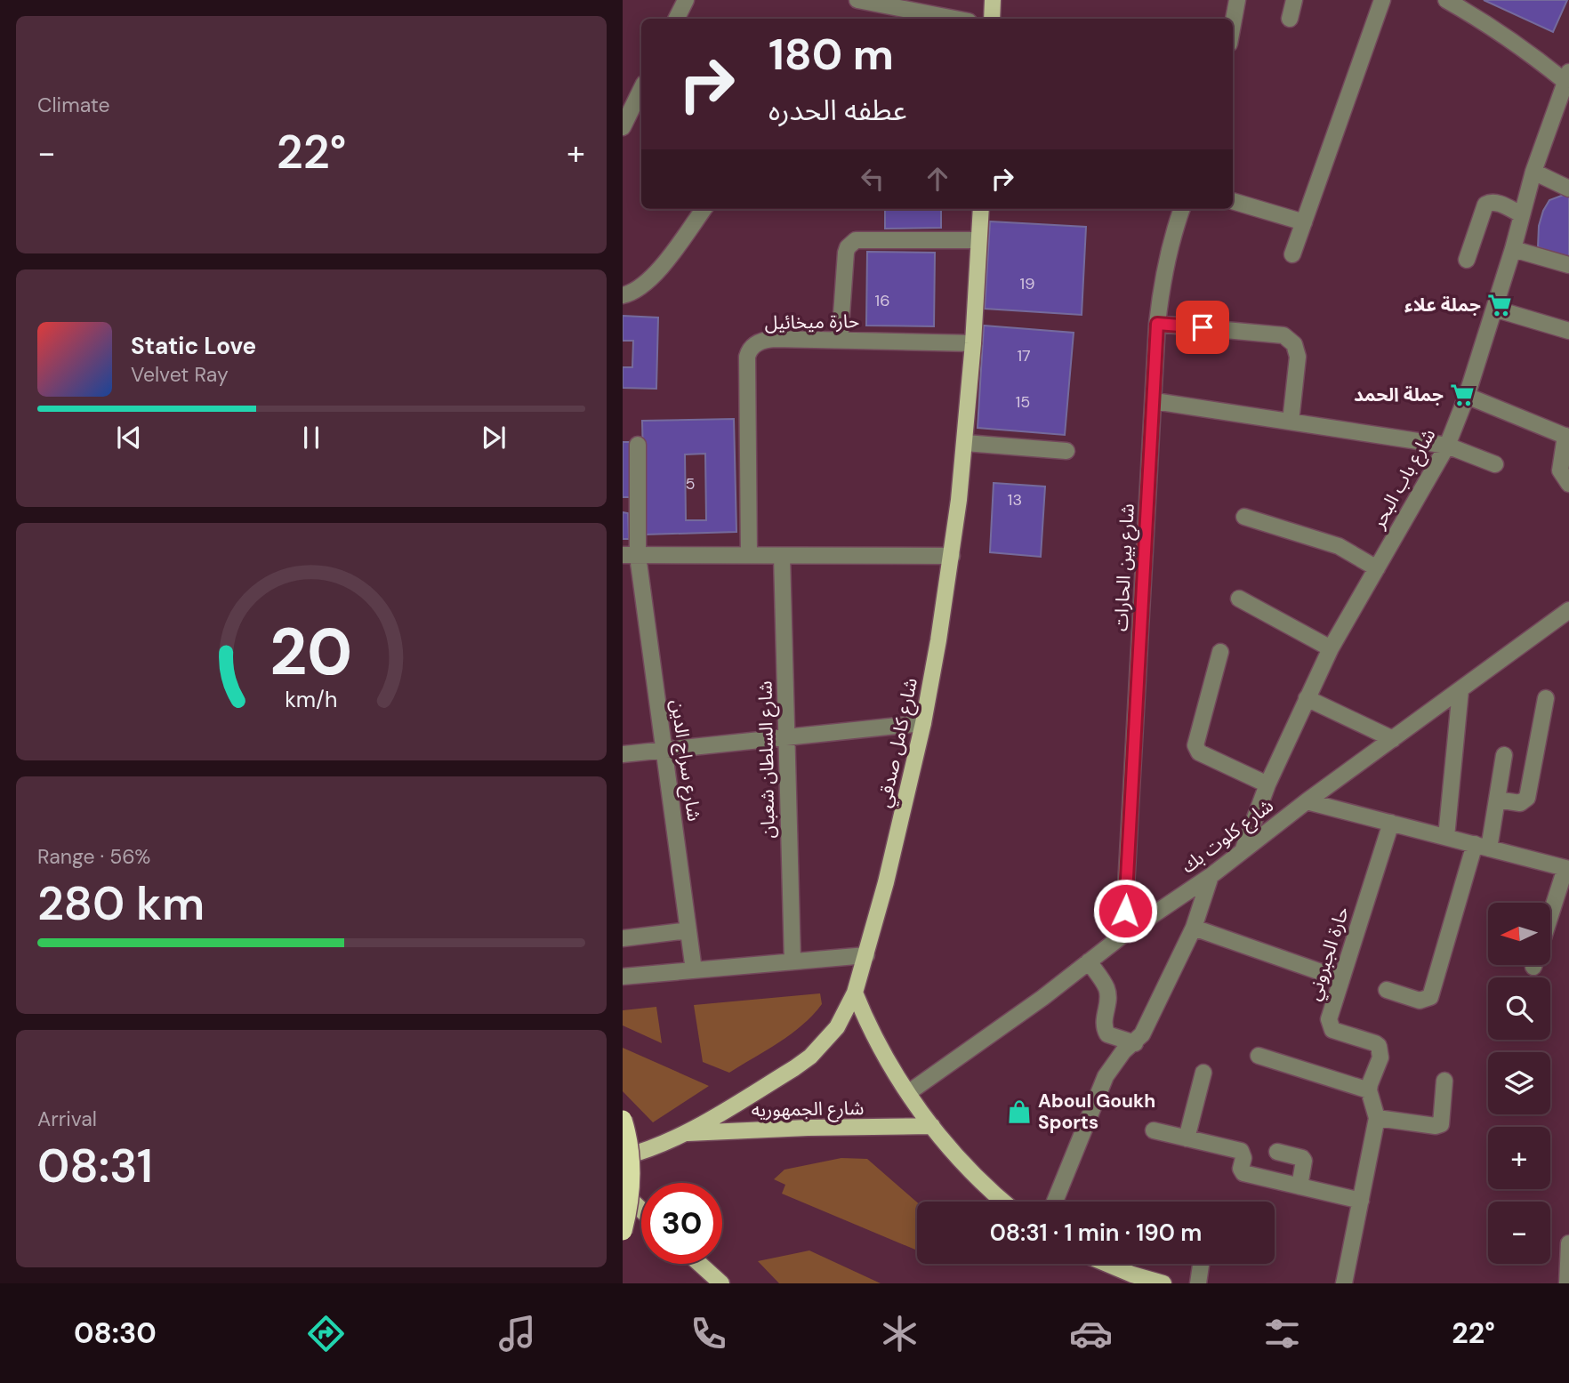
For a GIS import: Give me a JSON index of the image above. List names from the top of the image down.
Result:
{
  "streets": {
    "main road": ["شارع كامل صدقي", "شارع الجمهوريه"],
    "street": [
      "حارة ميخائيل",
      "شارع باب البحر",
      "شارع بين الحارات",
      "شارع السلطان شعبان",
      "شارع سراج الدين",
      "شارع كلوت بك",
      "حارة الجبروني"
    ]
  },
  "crossings": [
    ["حارة ميخائيل", "شارع كامل صدقي"],
    ["شارع باب البحر", "شارع كلوت بك"],
    ["شارع بين الحارات", "شارع كلوت بك"],
    ["شارع كامل صدقي", "شارع الجمهوريه"]
  ],
  "places": {
    "supermarket": ["جملة علاء", "جملة الحمد"],
    "shop": ["Aboul Goukh Sports"]
  },
  "house_numbers": [
    "19",
    "16",
    "17",
    "15",
    "5",
    "13"
  ],
  "north": "left",
  "page": {
    "tile": [
      "Climate",
      ["Range · 56%", "280 km"],
      ["Arrival", "08:31"]
    ],
    "turn": ["180 m", "عطفه الحدره"],
    "heat": ["−", "22°", "+"],
    "song": ["Static Love", "Velvet Ray"],
    "map_buttons": ["+", "−"],
    "limit": "30",
    "trip": "08:31 · 1 min · 190 m",
    "tabs": ["08:30", "22°"],
    "gauge": ["20", "km/h"]
  }
}
